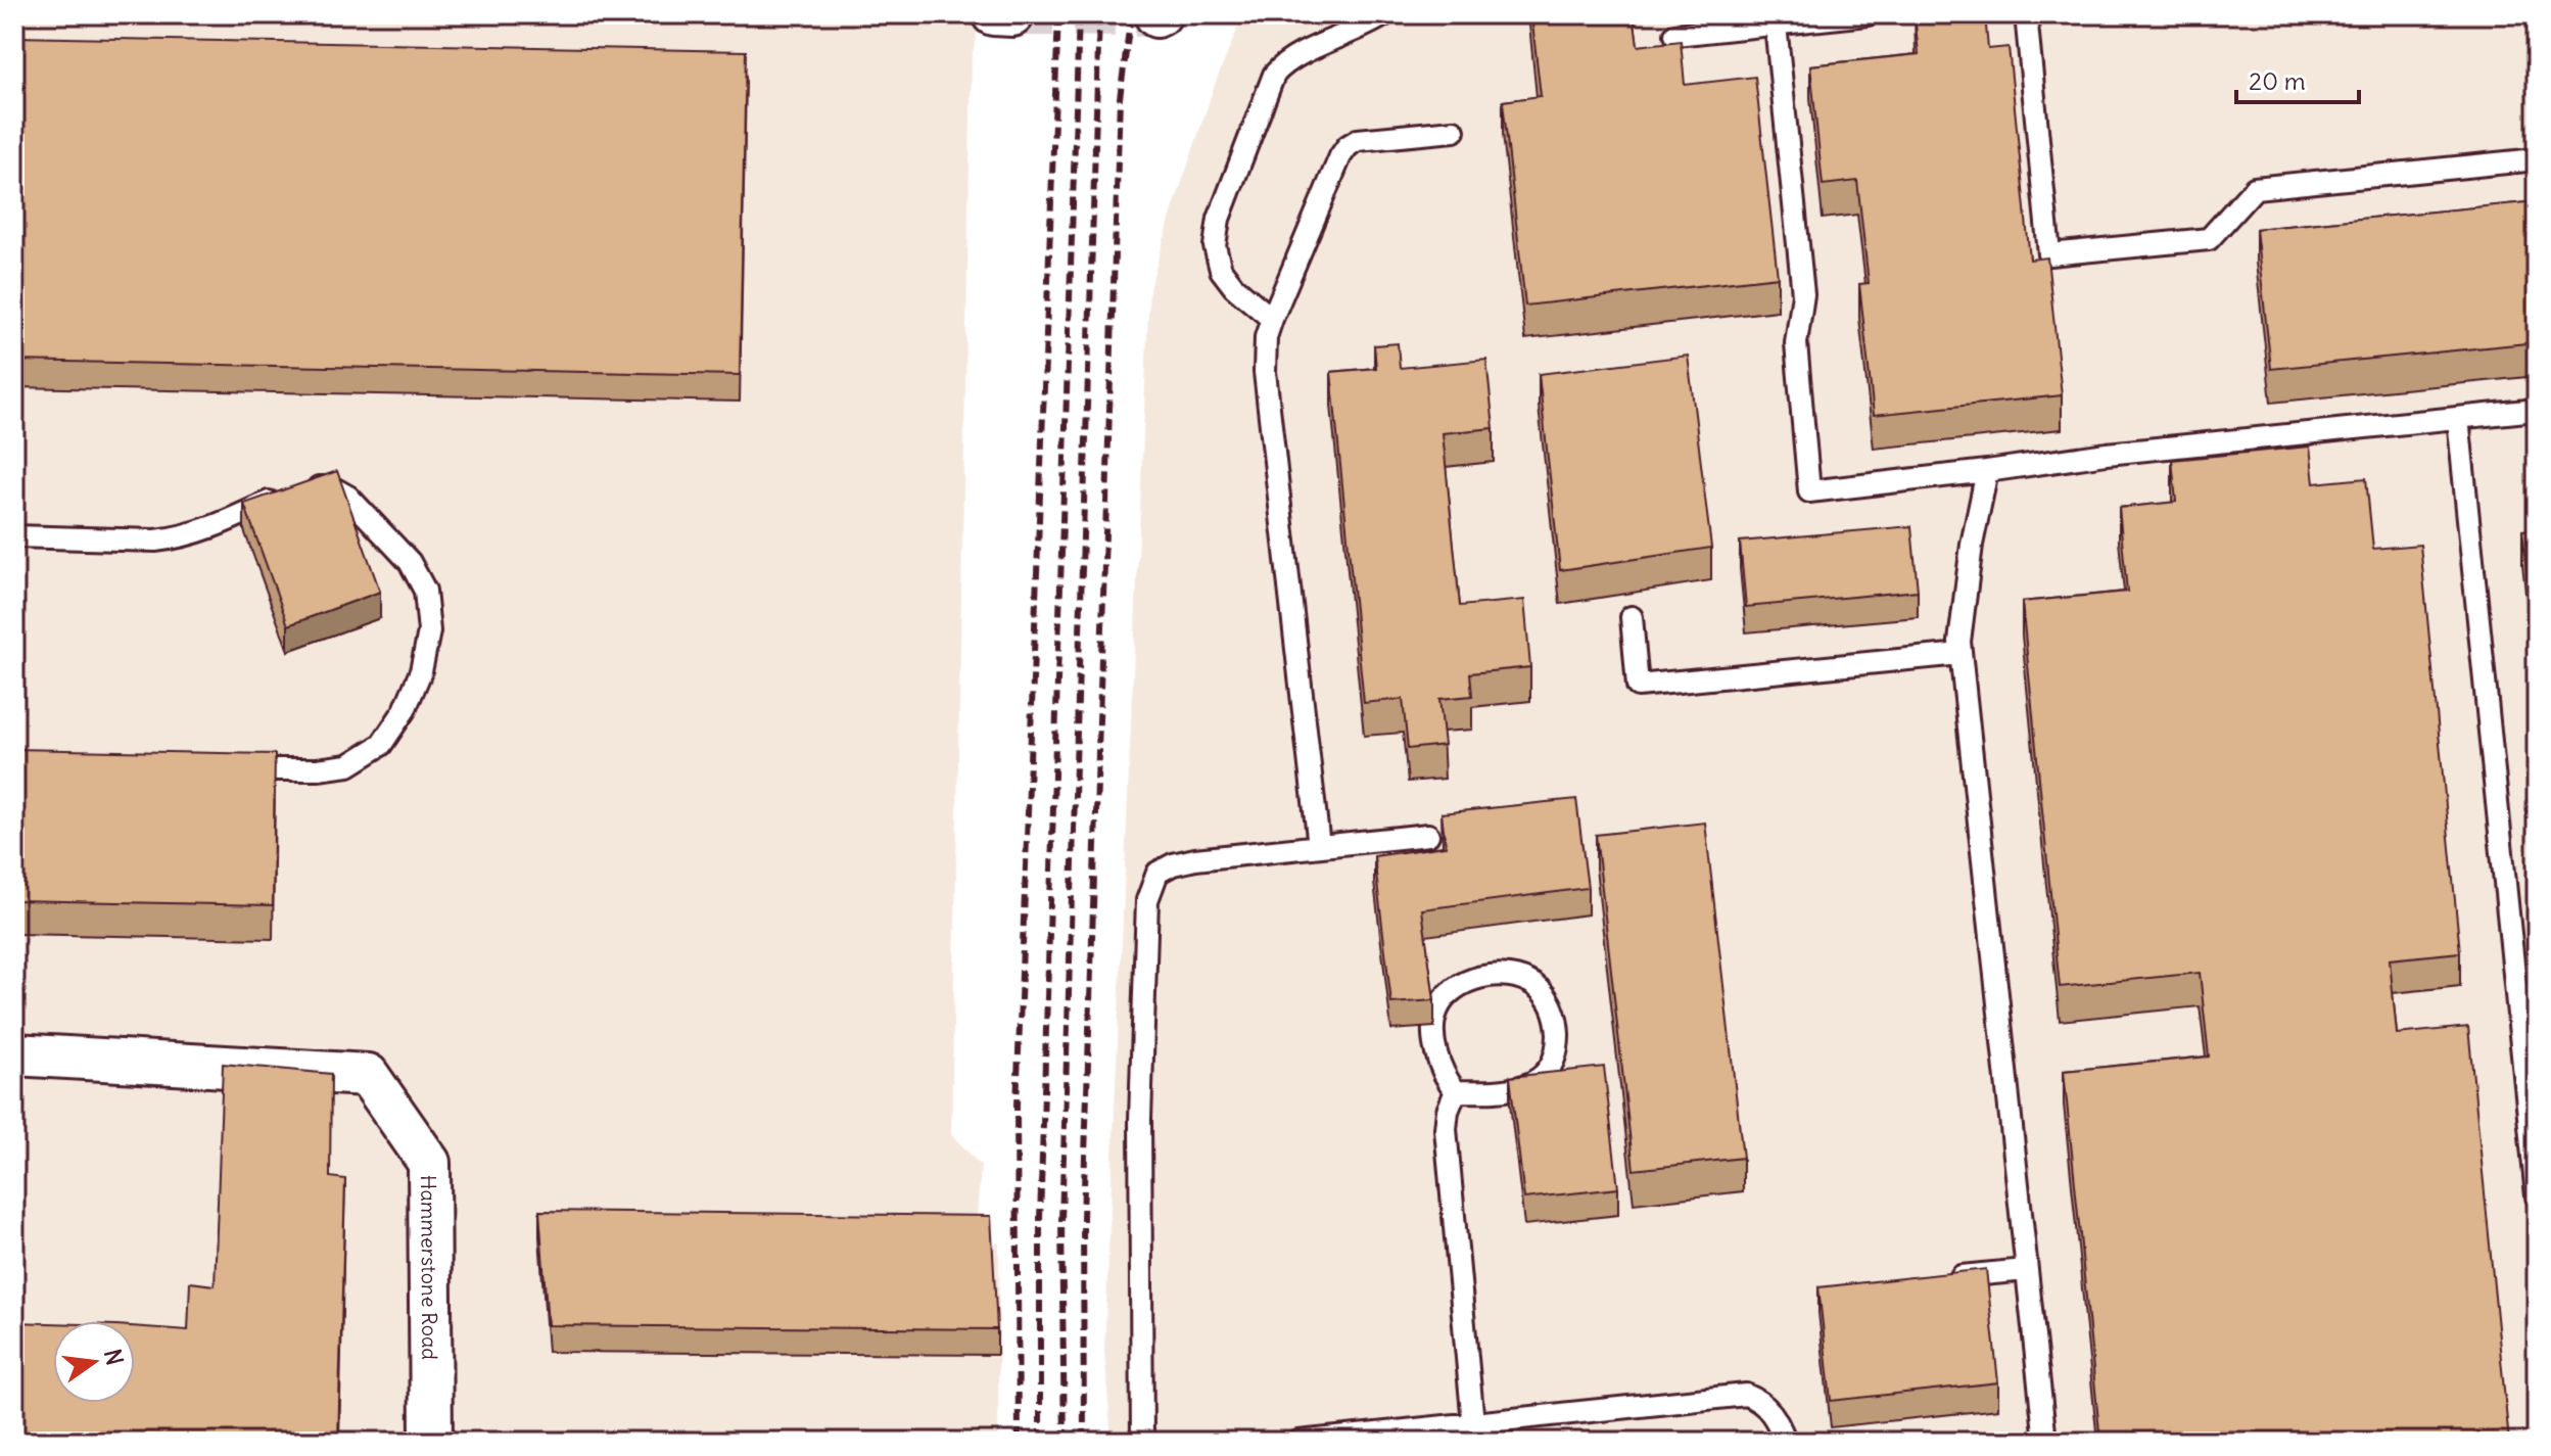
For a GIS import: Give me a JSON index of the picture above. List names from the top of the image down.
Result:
{
  "streets": {
    "street": ["Hammerstone Road"]
  },
  "scale_bar": "20 m",
  "north": "right"
}
